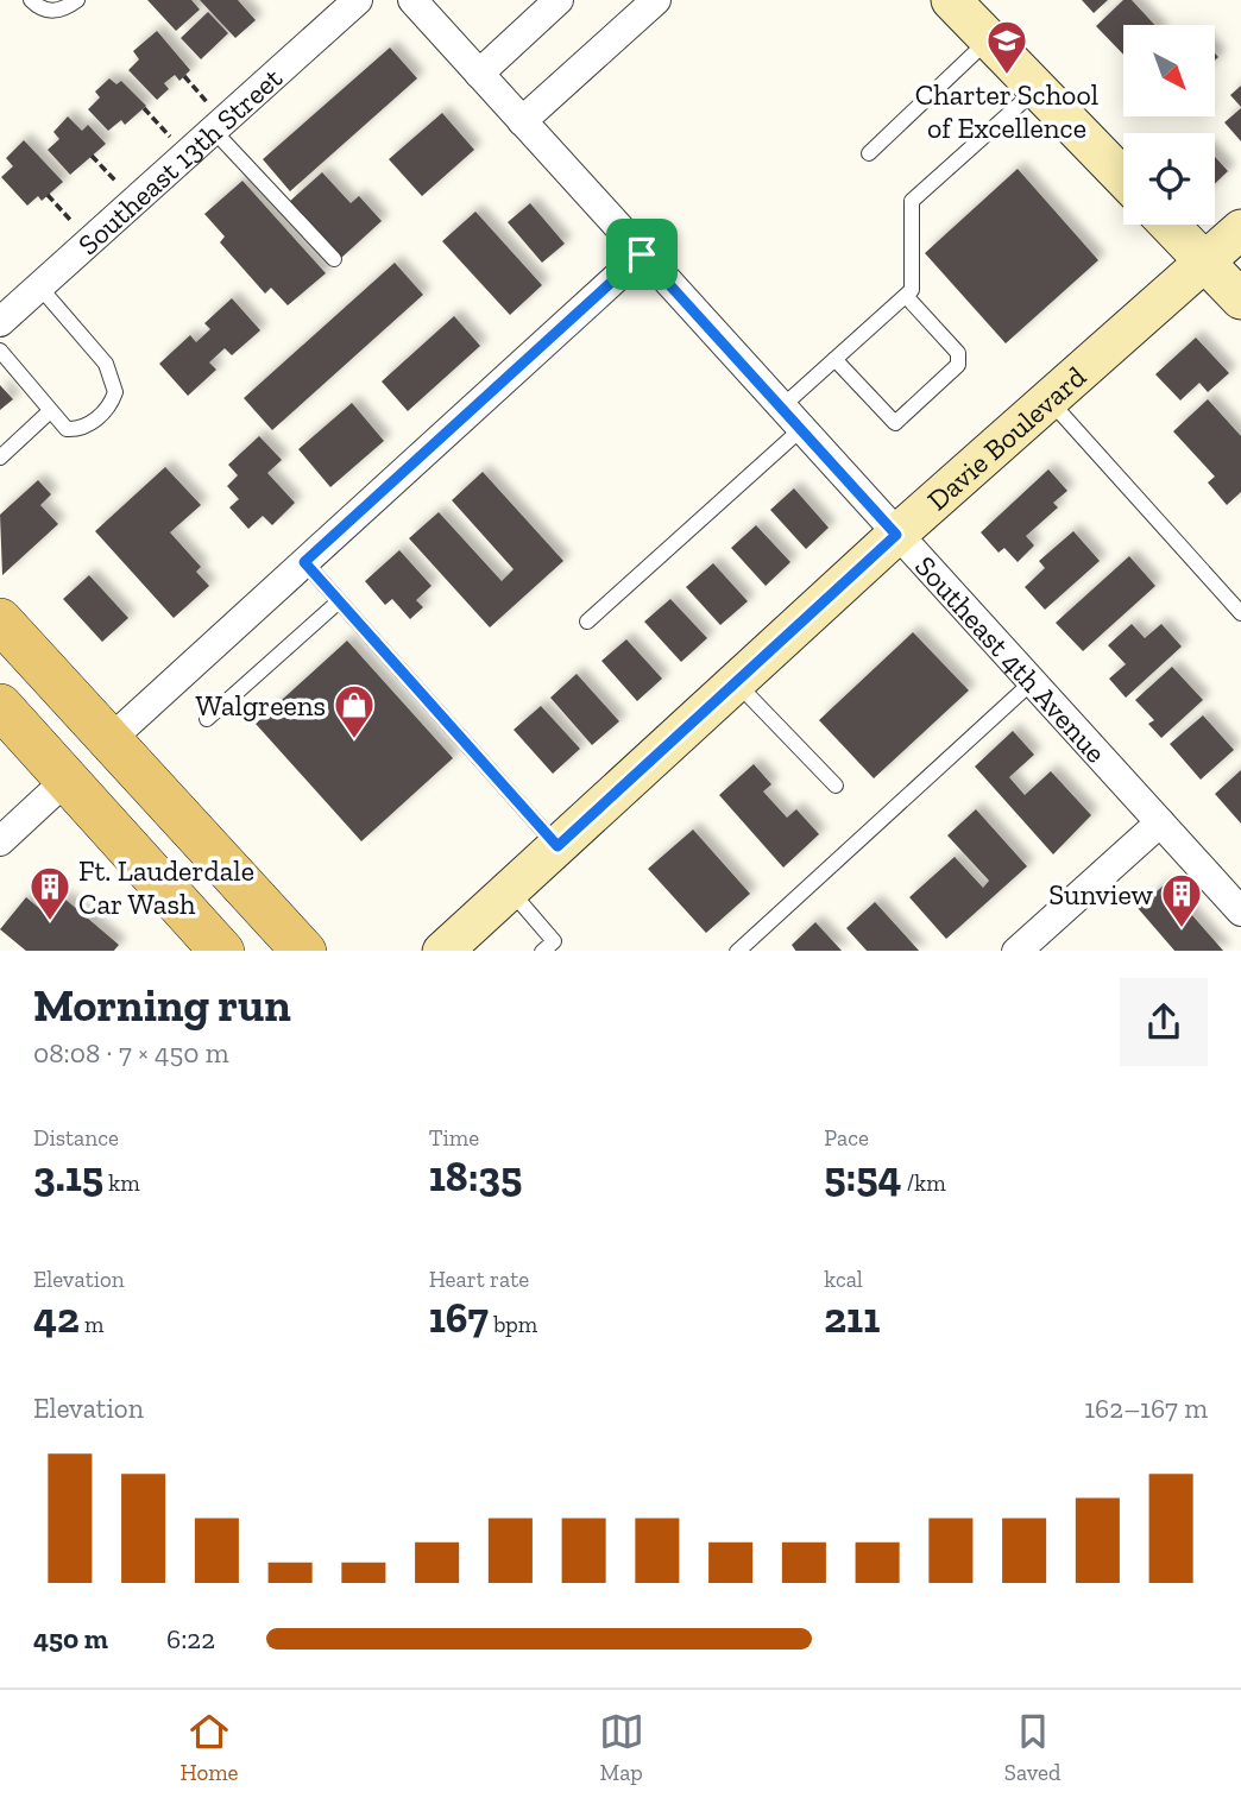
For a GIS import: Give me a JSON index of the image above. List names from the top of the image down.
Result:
{
  "streets": {
    "main road": ["Davie Boulevard"],
    "street": ["Southeast 13th Street", "Southeast 4th Avenue"]
  },
  "crossings": [
    ["Davie Boulevard", "Southeast 4th Avenue"]
  ],
  "places": {
    "school or university": ["Charter School of Excellence"],
    "shop": ["Walgreens"],
    "building": ["Ft. Lauderdale Car Wash", "Sunview"]
  },
  "north": "bottom right",
  "page": {
    "heading": ["Morning run", "08:08 · 7 × 450 m"],
    "stats": [
      ["Distance", "3.15 km"],
      ["Time", "18:35"],
      ["Pace", "5:54 /km"],
      ["Elevation", "42 m"],
      ["Heart rate", "167 bpm"],
      ["kcal", "211"]
    ],
    "chart": ["Elevation", "162–167 m"],
    "list": [
      {
        "name": "450 m",
        "note": "6:22"
      }
    ],
    "tabs": ["Home", "Map", "Saved"]
  }
}
